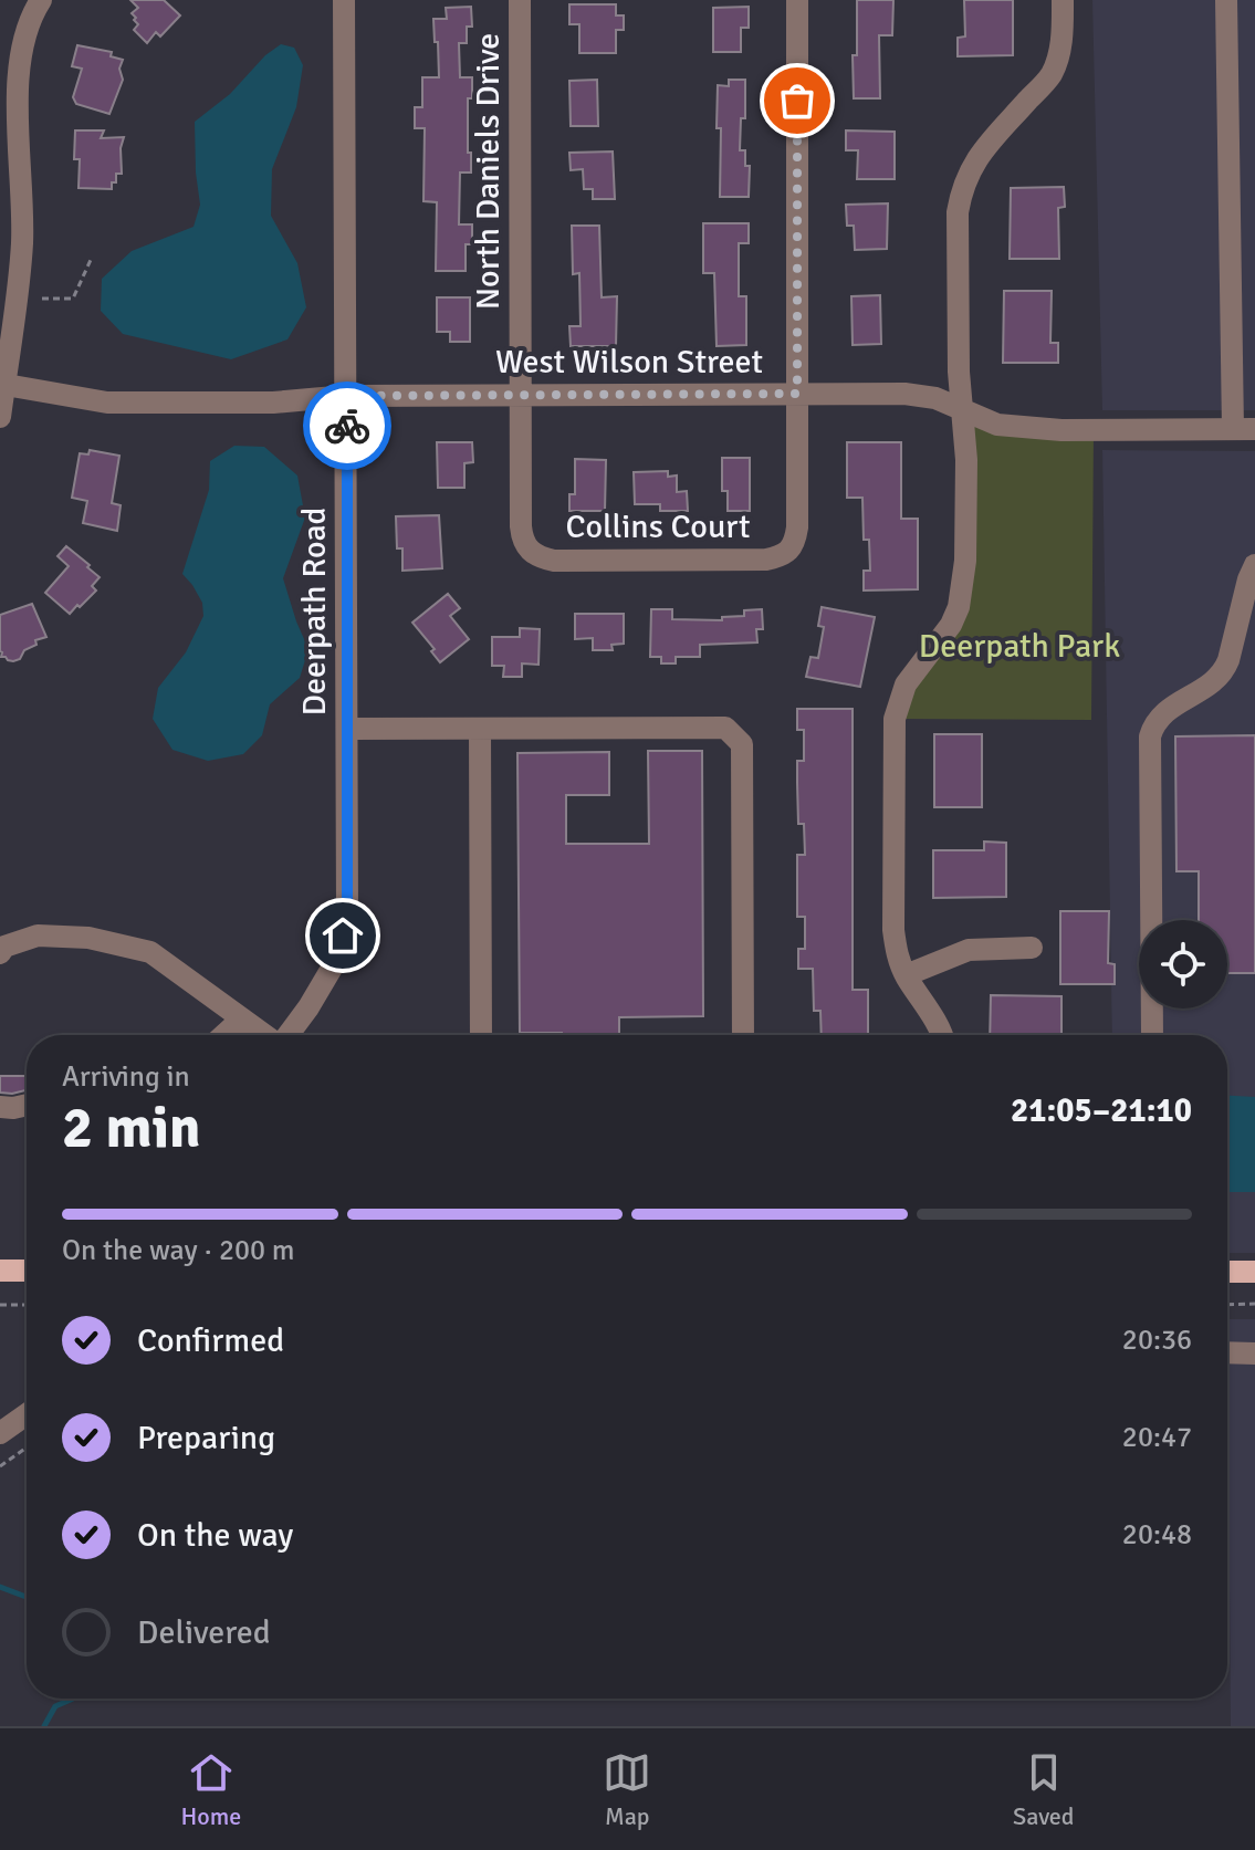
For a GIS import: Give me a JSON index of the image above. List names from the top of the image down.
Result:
{
  "streets": {
    "street": [
      "North Daniels Drive",
      "West Wilson Street",
      "Collins Court",
      "Deerpath Road"
    ]
  },
  "crossings": [
    ["North Daniels Drive", "West Wilson Street"],
    ["North Daniels Drive", "Collins Court"],
    ["West Wilson Street", "Collins Court"],
    ["West Wilson Street", "Deerpath Road"]
  ],
  "parks": ["Deerpath Park"],
  "page": {
    "heading": ["2 min", "Arriving in", "21:05–21:10"],
    "bar": "On the way · 200 m",
    "list": [
      ["Confirmed", "20:36"],
      ["Preparing", "20:47"],
      ["On the way", "20:48"],
      "Delivered"
    ],
    "tabs": ["Home", "Map", "Saved"]
  }
}
